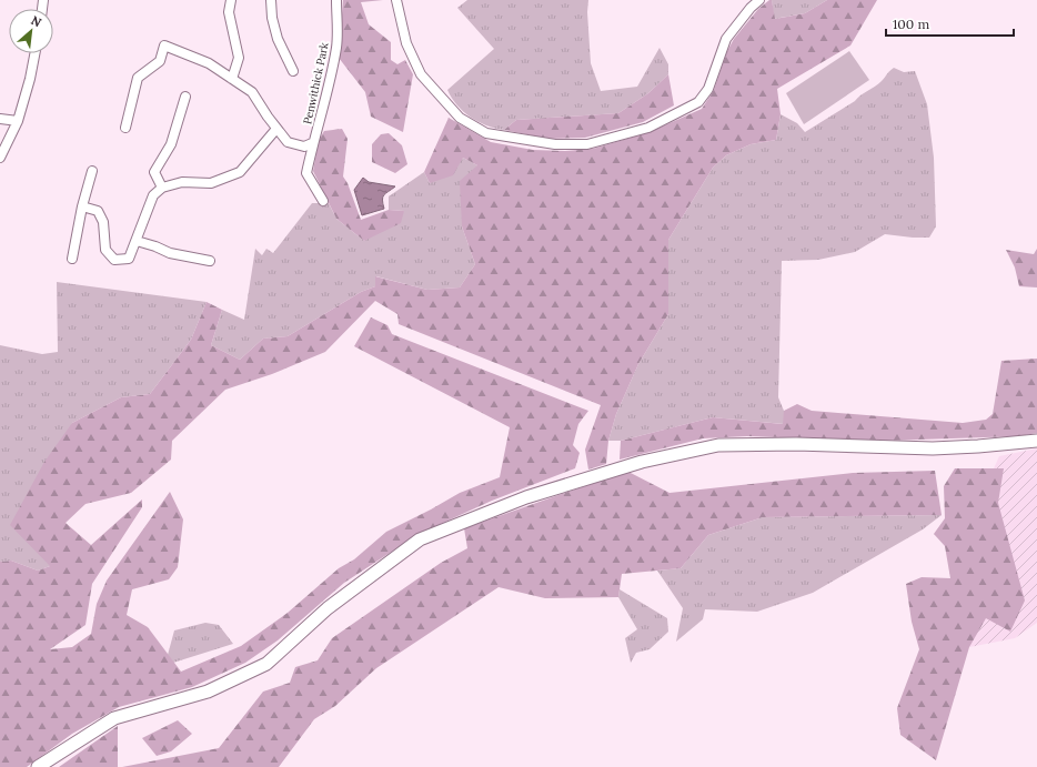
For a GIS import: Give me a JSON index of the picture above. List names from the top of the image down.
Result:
{
  "streets": {
    "street": ["Penwithick Park"]
  },
  "scale_bar": "100 m",
  "north": "top right"
}
